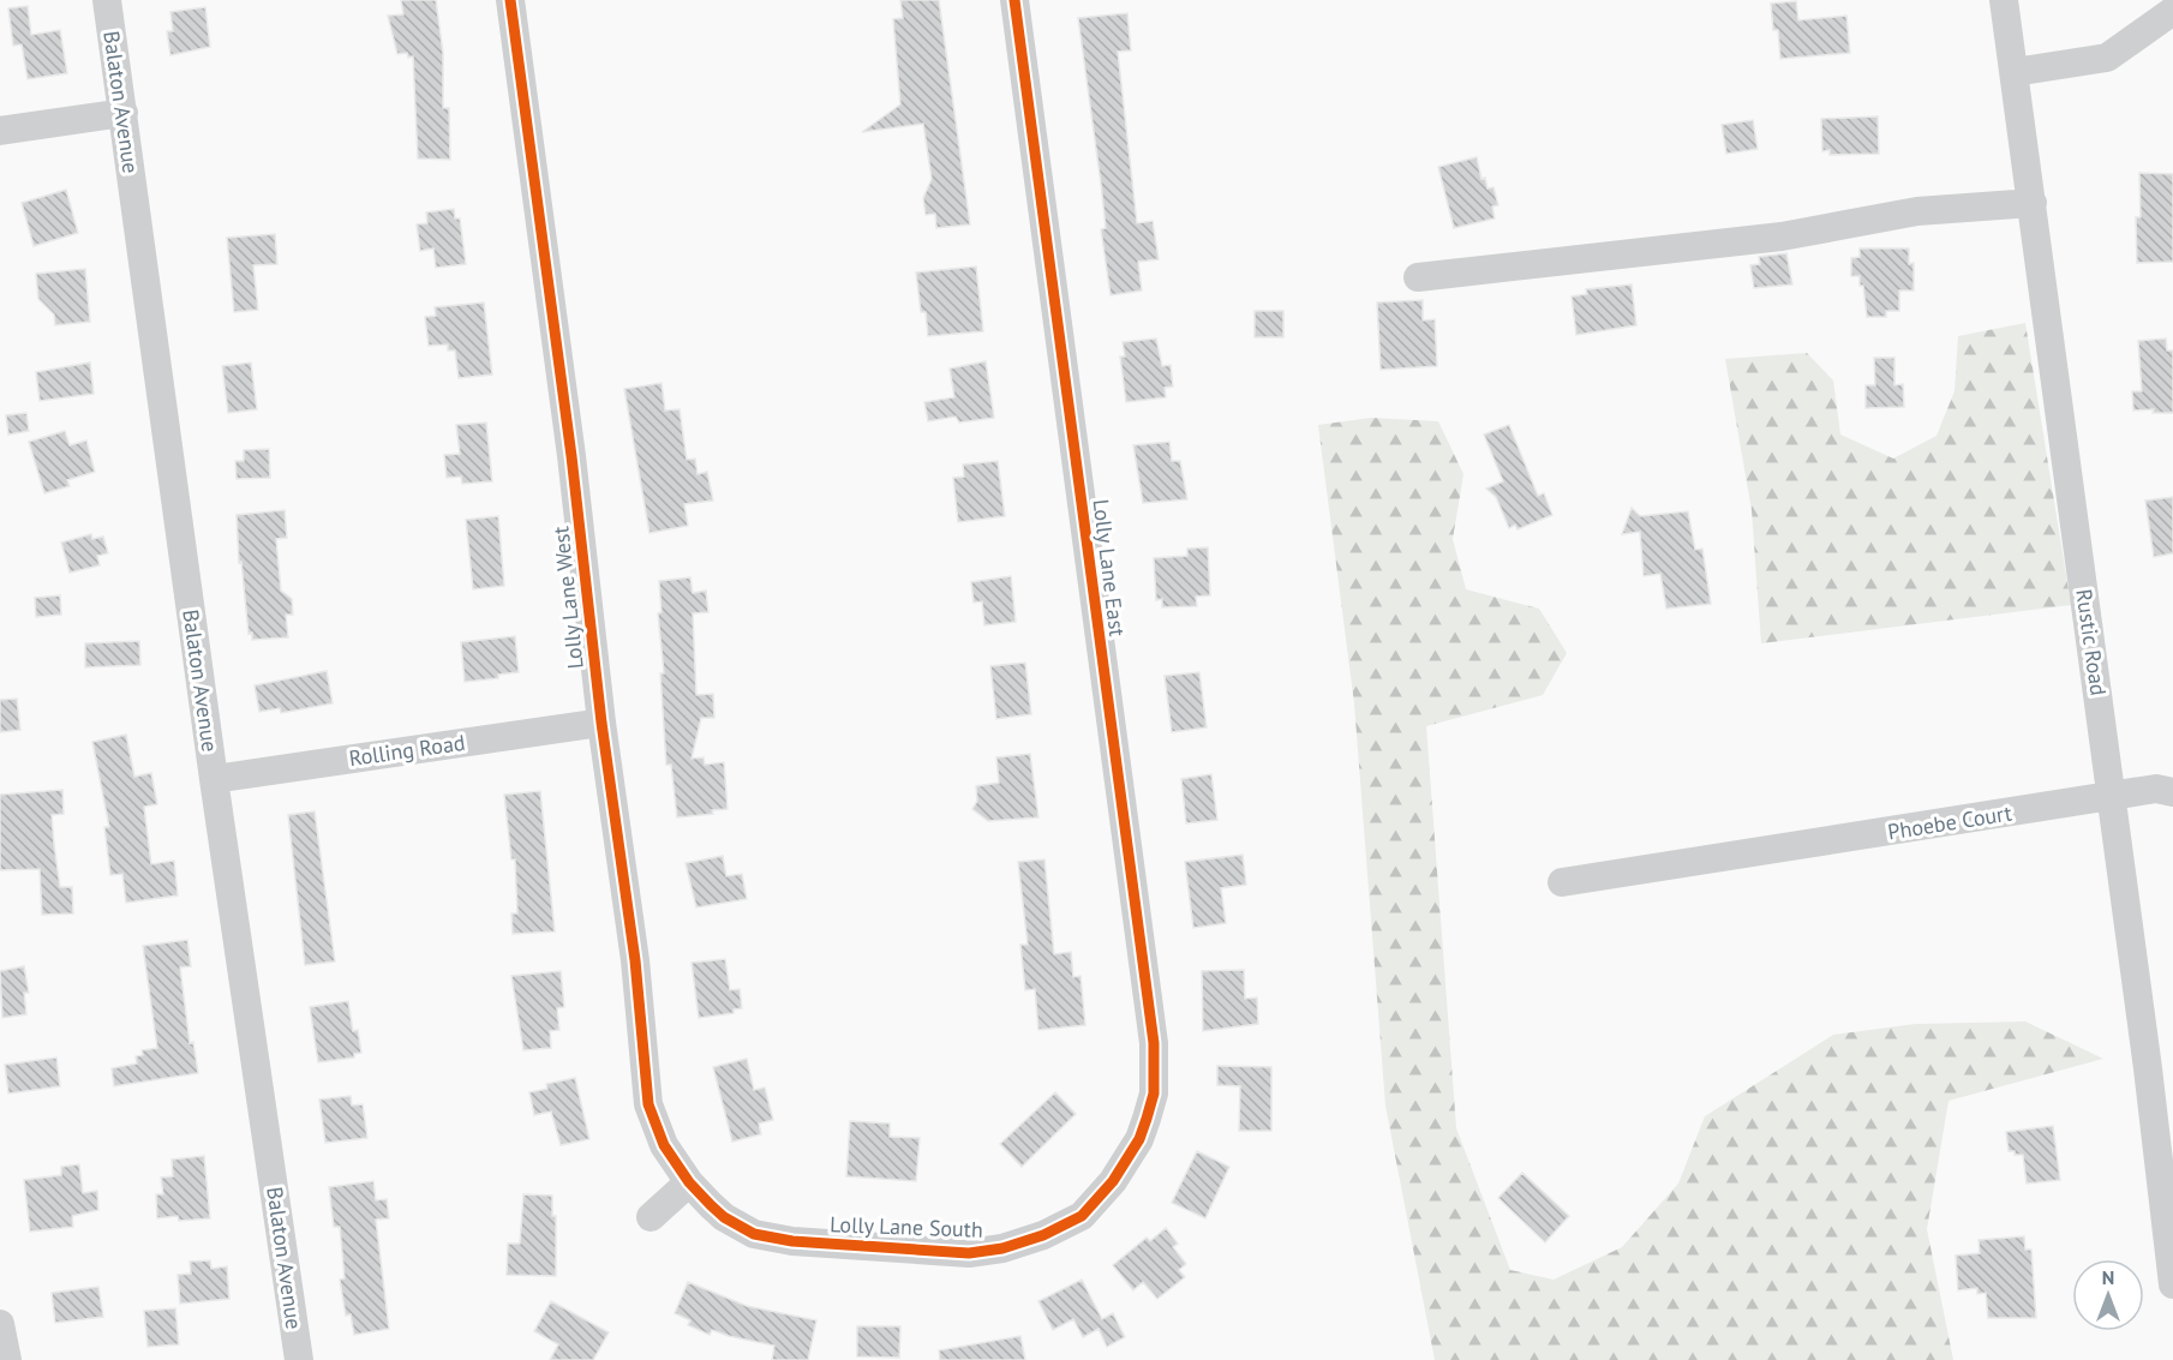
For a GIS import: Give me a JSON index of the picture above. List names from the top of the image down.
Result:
{
  "streets": {
    "street": [
      "Balaton Avenue",
      "Lolly Lane East",
      "Lolly Lane West",
      "Rustic Road",
      "Rolling Road",
      "Phoebe Court",
      "Lolly Lane South"
    ]
  },
  "crossings": [
    ["Balaton Avenue", "Rolling Road"],
    ["Lolly Lane East", "Lolly Lane South"],
    ["Lolly Lane West", "Rolling Road"],
    ["Lolly Lane West", "Lolly Lane South"],
    ["Rustic Road", "Phoebe Court"]
  ],
  "north": "top"
}
